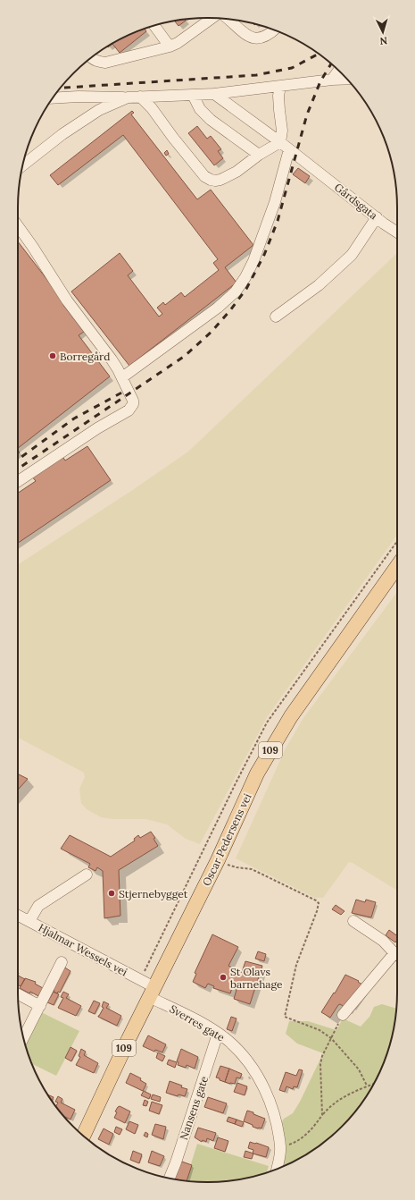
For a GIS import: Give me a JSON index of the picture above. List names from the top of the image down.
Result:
{
  "streets": {
    "main road": ["109", "Oscar Pedersens vei"],
    "street": [
      "Gårdsgata",
      "Hjalmar Wessels vei",
      "Sverres gate",
      "Nansens gate"
    ]
  },
  "crossings": [
    ["Oscar Pedersens vei", "Hjalmar Wessels vei"],
    ["Oscar Pedersens vei", "Sverres gate"],
    ["Hjalmar Wessels vei", "Sverres gate"],
    ["Sverres gate", "Nansens gate"]
  ],
  "places": ["Borregård", "Stjernebygget", "St Olavs barnehage"],
  "north": "bottom"
}
